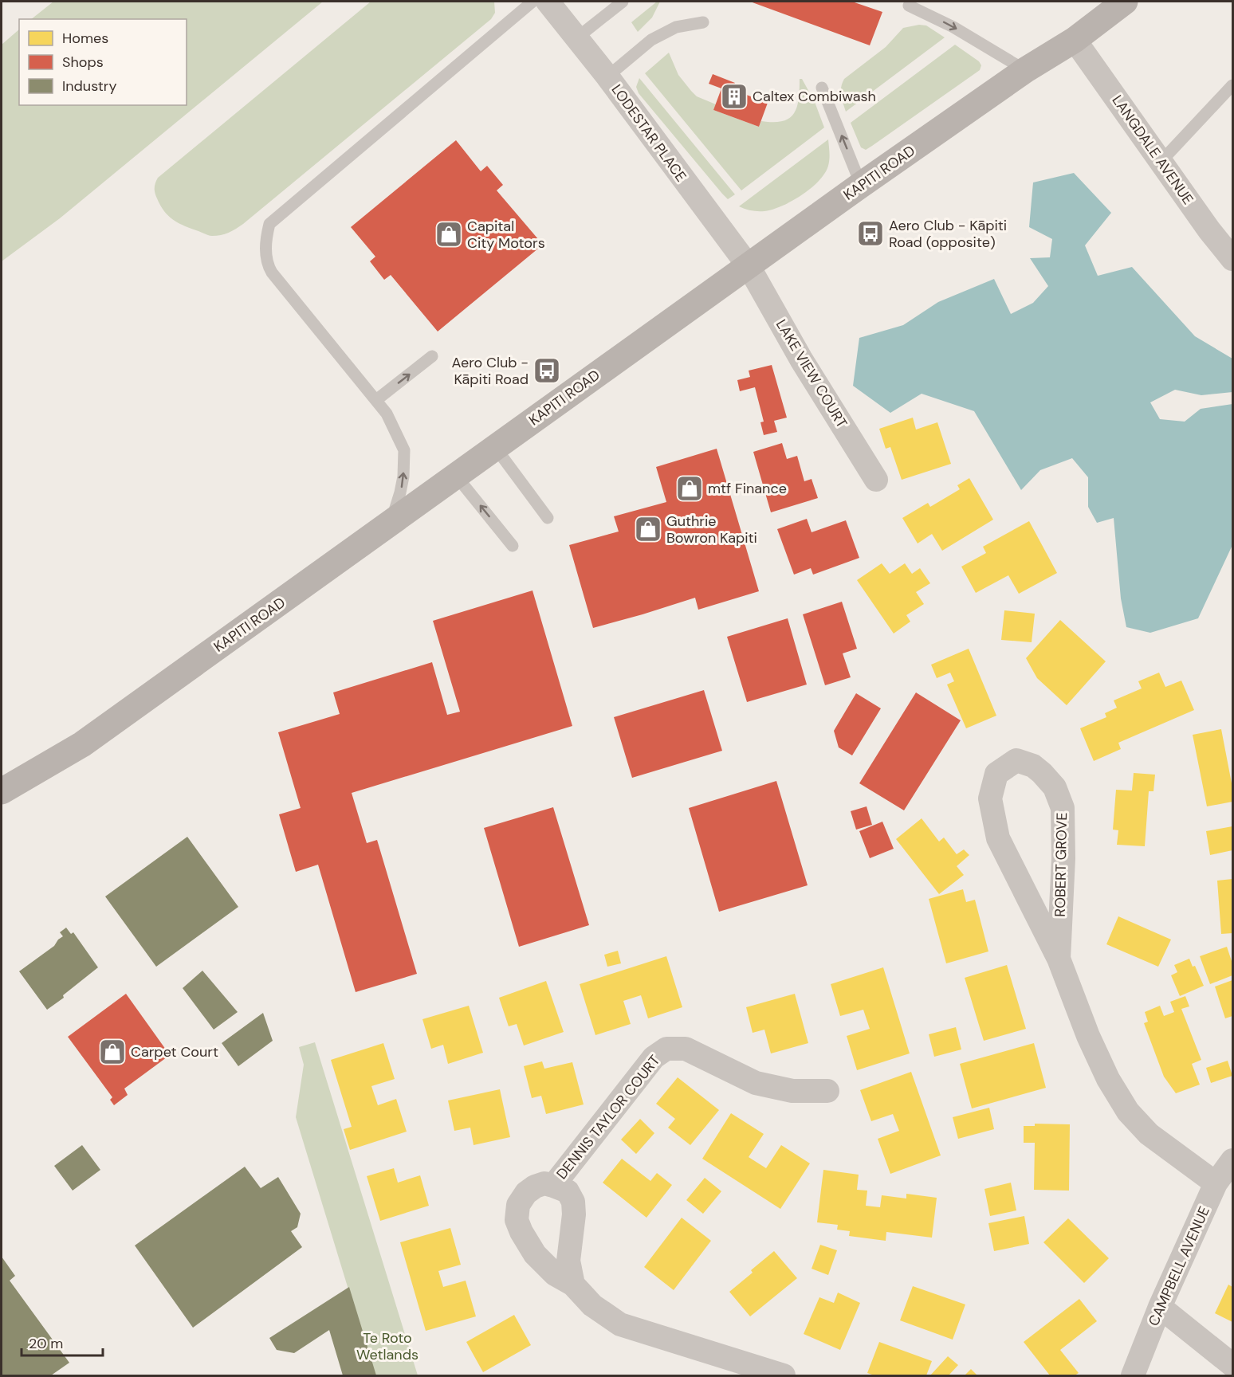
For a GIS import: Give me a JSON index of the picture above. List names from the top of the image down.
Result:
{
  "streets": {
    "main road": ["KAPITI ROAD"],
    "street": [
      "LODESTAR PLACE",
      "LANGDALE AVENUE",
      "LAKE VIEW COURT",
      "ROBERT GROVE",
      "DENNIS TAYLOR COURT",
      "CAMPBELL AVENUE"
    ]
  },
  "crossings": [
    ["LODESTAR PLACE", "KAPITI ROAD"],
    ["LODESTAR PLACE", "LAKE VIEW COURT"],
    ["LANGDALE AVENUE", "KAPITI ROAD"],
    ["KAPITI ROAD", "LAKE VIEW COURT"],
    ["ROBERT GROVE", "CAMPBELL AVENUE"]
  ],
  "parks": ["Te Roto Wetlands"],
  "places": {
    "building": ["Caltex Combiwash"],
    "bus stop": ["Aero Club - Kāpiti Road (opposite)", "Aero Club - Kāpiti Road"],
    "shop": [
      "Capital City Motors",
      "mtf Finance",
      "Guthrie Bowron Kapiti",
      "Carpet Court"
    ]
  },
  "legend": ["Homes", "Shops", "Industry"],
  "scale_bar": "20 m"
}
